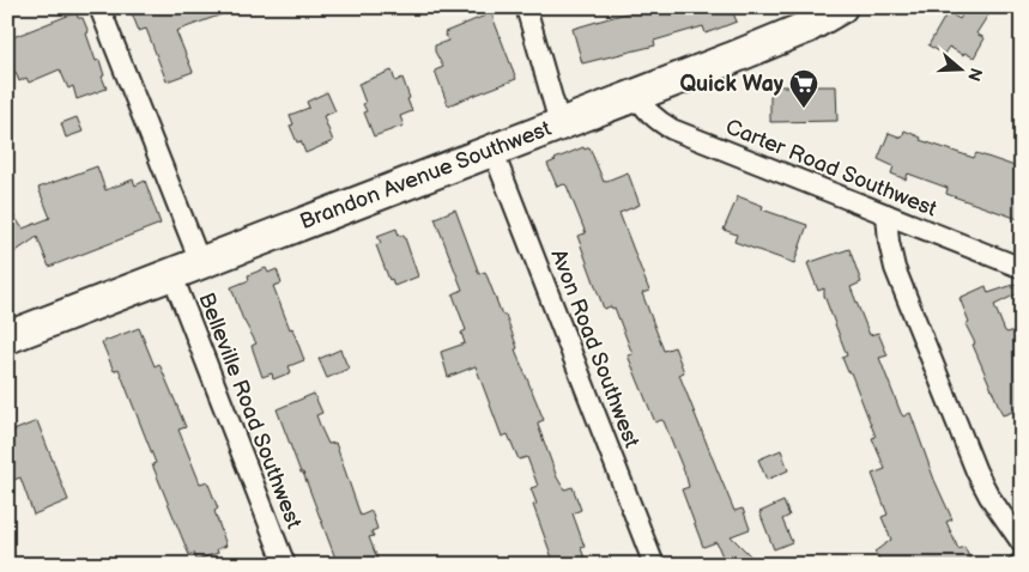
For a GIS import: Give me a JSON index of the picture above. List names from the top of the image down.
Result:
{
  "streets": {
    "main road": ["Brandon Avenue Southwest"],
    "street": ["Carter Road Southwest", "Avon Road Southwest", "Belleville Road Southwest"]
  },
  "crossings": [
    ["Carter Road Southwest", "Brandon Avenue Southwest"],
    ["Brandon Avenue Southwest", "Avon Road Southwest"],
    ["Brandon Avenue Southwest", "Belleville Road Southwest"]
  ],
  "places": {
    "supermarket": ["Quick Way"]
  },
  "north": "right"
}
